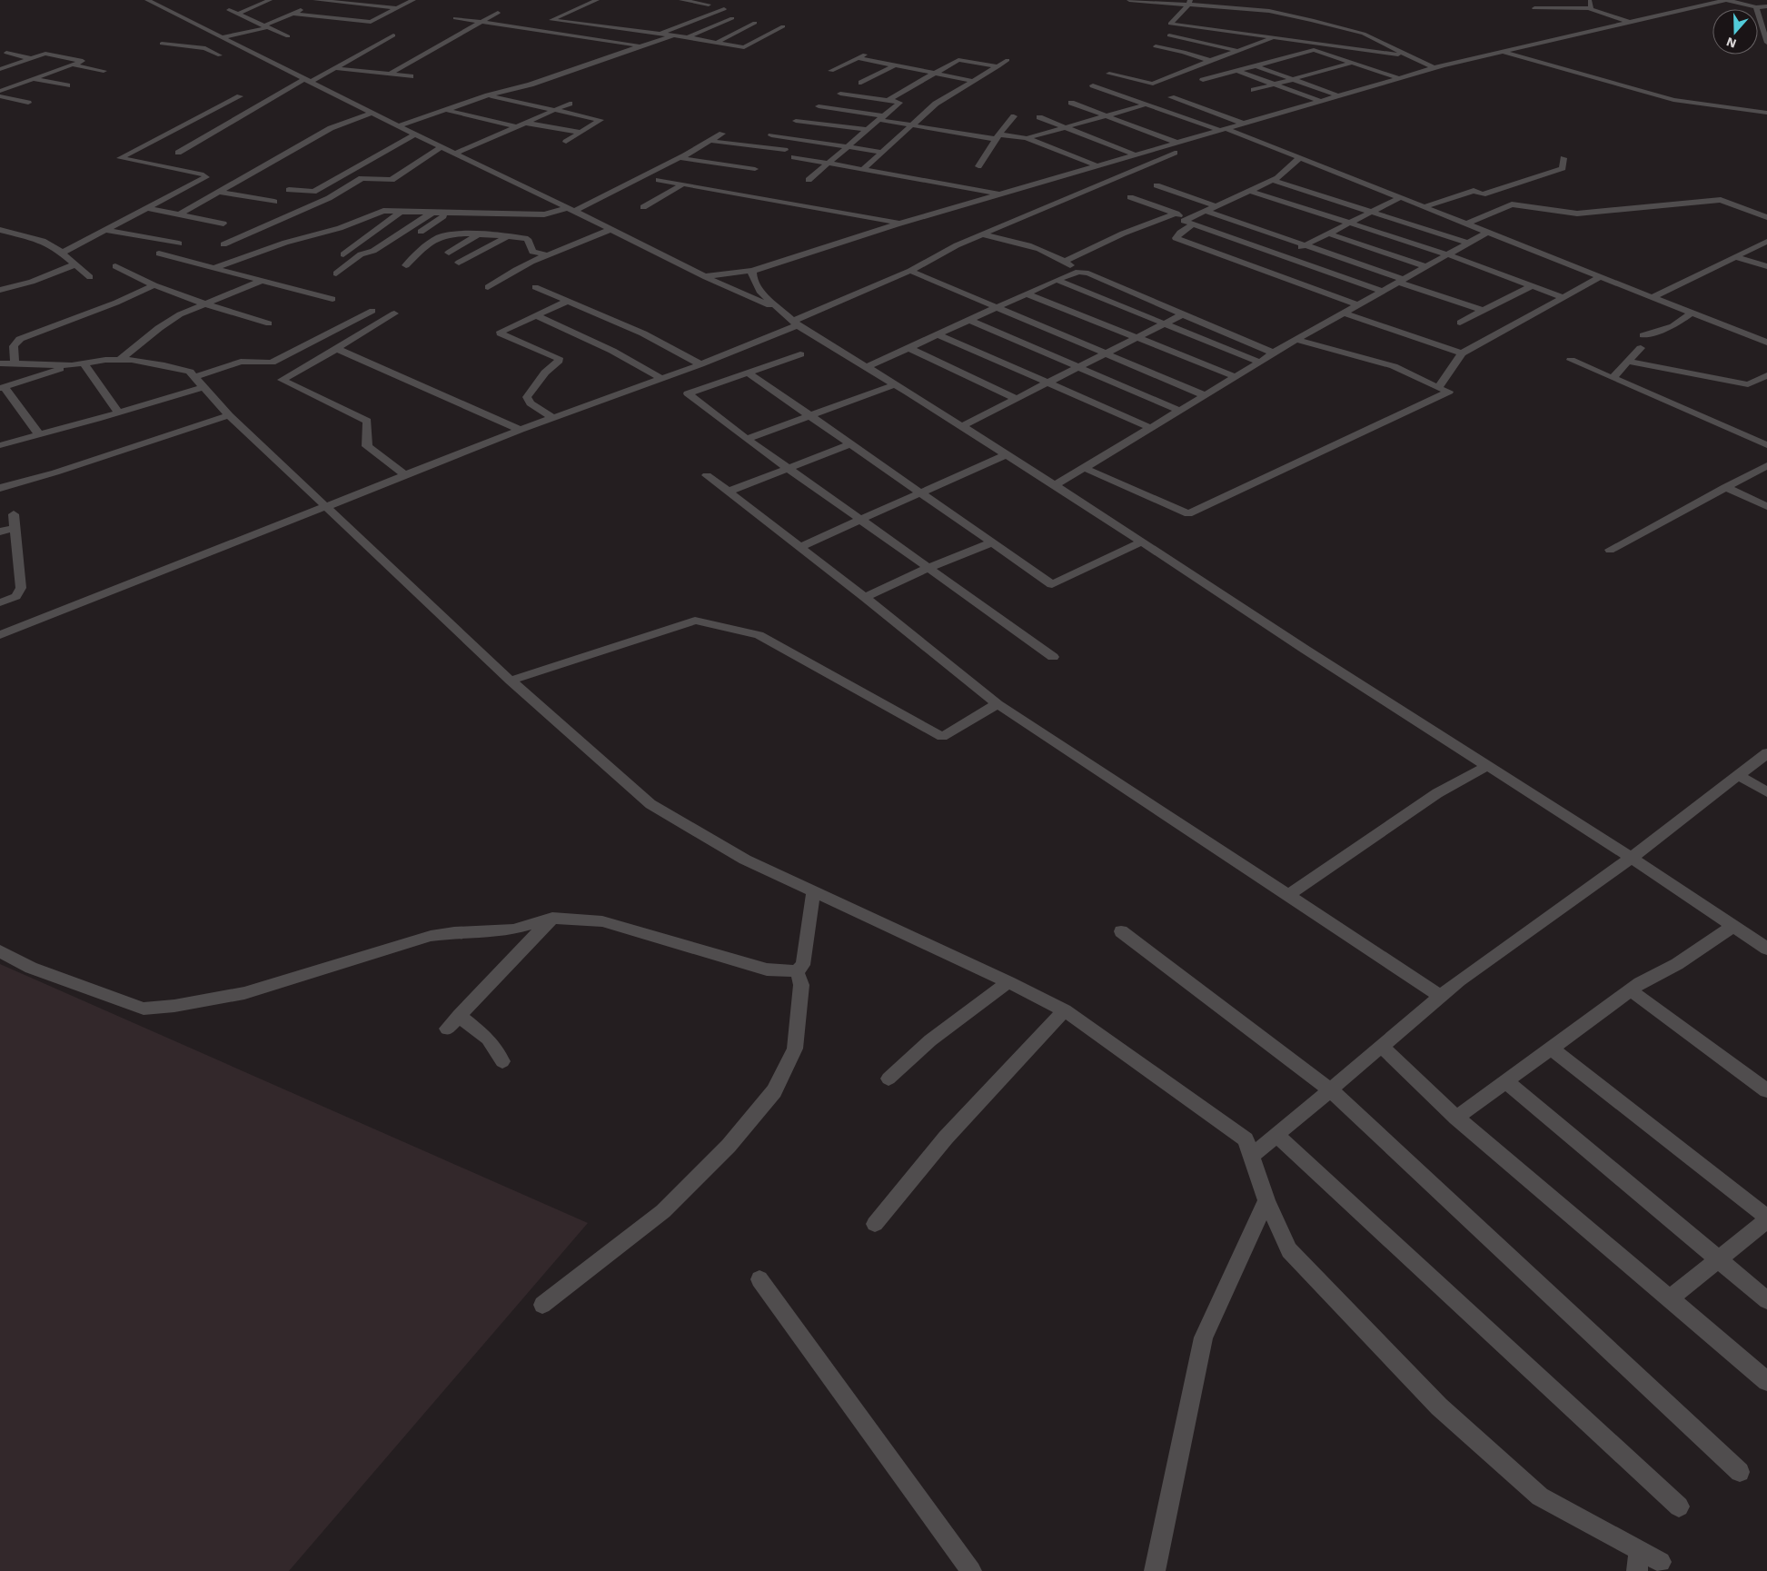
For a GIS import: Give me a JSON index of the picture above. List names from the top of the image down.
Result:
{
  "north": "bottom"
}
